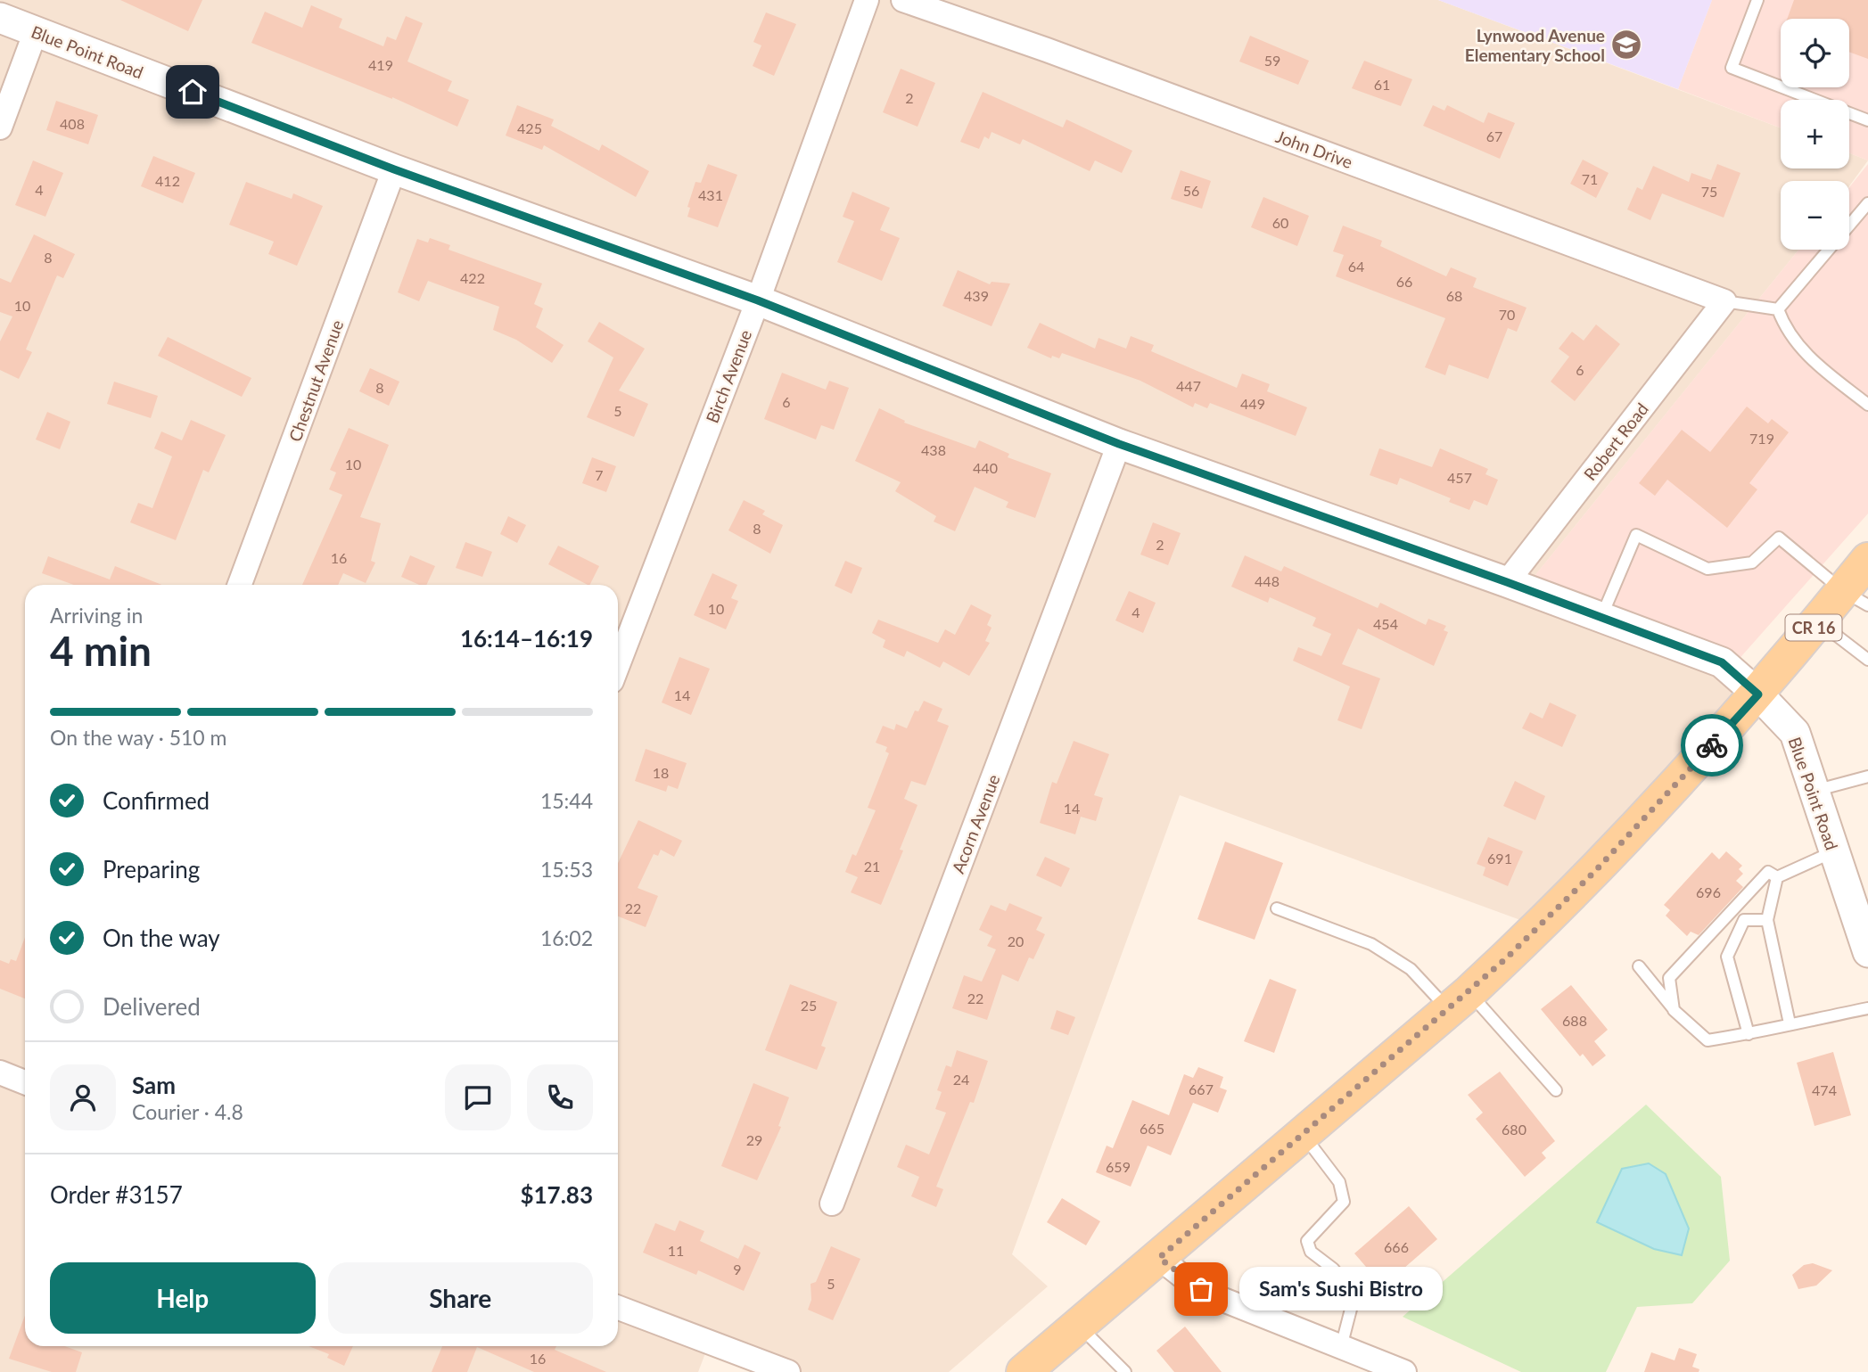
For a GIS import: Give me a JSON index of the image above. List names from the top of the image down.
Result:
{
  "streets": {
    "main road": ["CR 16"],
    "street": [
      "Blue Point Road",
      "John Drive",
      "Birch Avenue",
      "Chestnut Avenue",
      "Robert Road",
      "Acorn Avenue"
    ]
  },
  "crossings": [
    ["Blue Point Road", "Birch Avenue"],
    ["Blue Point Road", "Chestnut Avenue"],
    ["Blue Point Road", "Robert Road"],
    ["Blue Point Road", "CR 16"],
    ["Blue Point Road", "Acorn Avenue"],
    ["John Drive", "Robert Road"]
  ],
  "places": {
    "school or university": ["Lynwood Avenue Elementary School"],
    "other": ["Sam's Sushi Bistro"]
  },
  "house_numbers": [
    "59",
    "419",
    "61",
    "2",
    "408",
    "425",
    "67",
    "71",
    "412",
    "4",
    "56",
    "75",
    "431",
    "60",
    "8",
    "64",
    "422",
    "66",
    "439",
    "68",
    "10",
    "70",
    "6",
    "447",
    "8",
    "6",
    "449",
    "5",
    "719",
    "438",
    "10",
    "440",
    "7",
    "457",
    "8",
    "2",
    "16",
    "448",
    "10",
    "4",
    "454",
    "14",
    "18",
    "14",
    "691",
    "21",
    "696",
    "22",
    "20",
    "22",
    "25",
    "688",
    "24",
    "667",
    "474",
    "665",
    "680",
    "29",
    "659",
    "666",
    "11",
    "9",
    "5",
    "16"
  ],
  "page": {
    "map_buttons": ["+", "−"],
    "heading": ["4 min", "Arriving in", "16:14–16:19"],
    "panel": [
      "Sam",
      "Courier · 4.8",
      "Order #3157",
      "$17.83"
    ],
    "bar": "On the way · 510 m",
    "list": [
      ["Confirmed", "15:44"],
      ["Preparing", "15:53"],
      ["On the way", "16:02"],
      "Delivered"
    ],
    "buttons": ["Help", "Share"],
    "bubble": "Sam's Sushi Bistro"
  }
}
